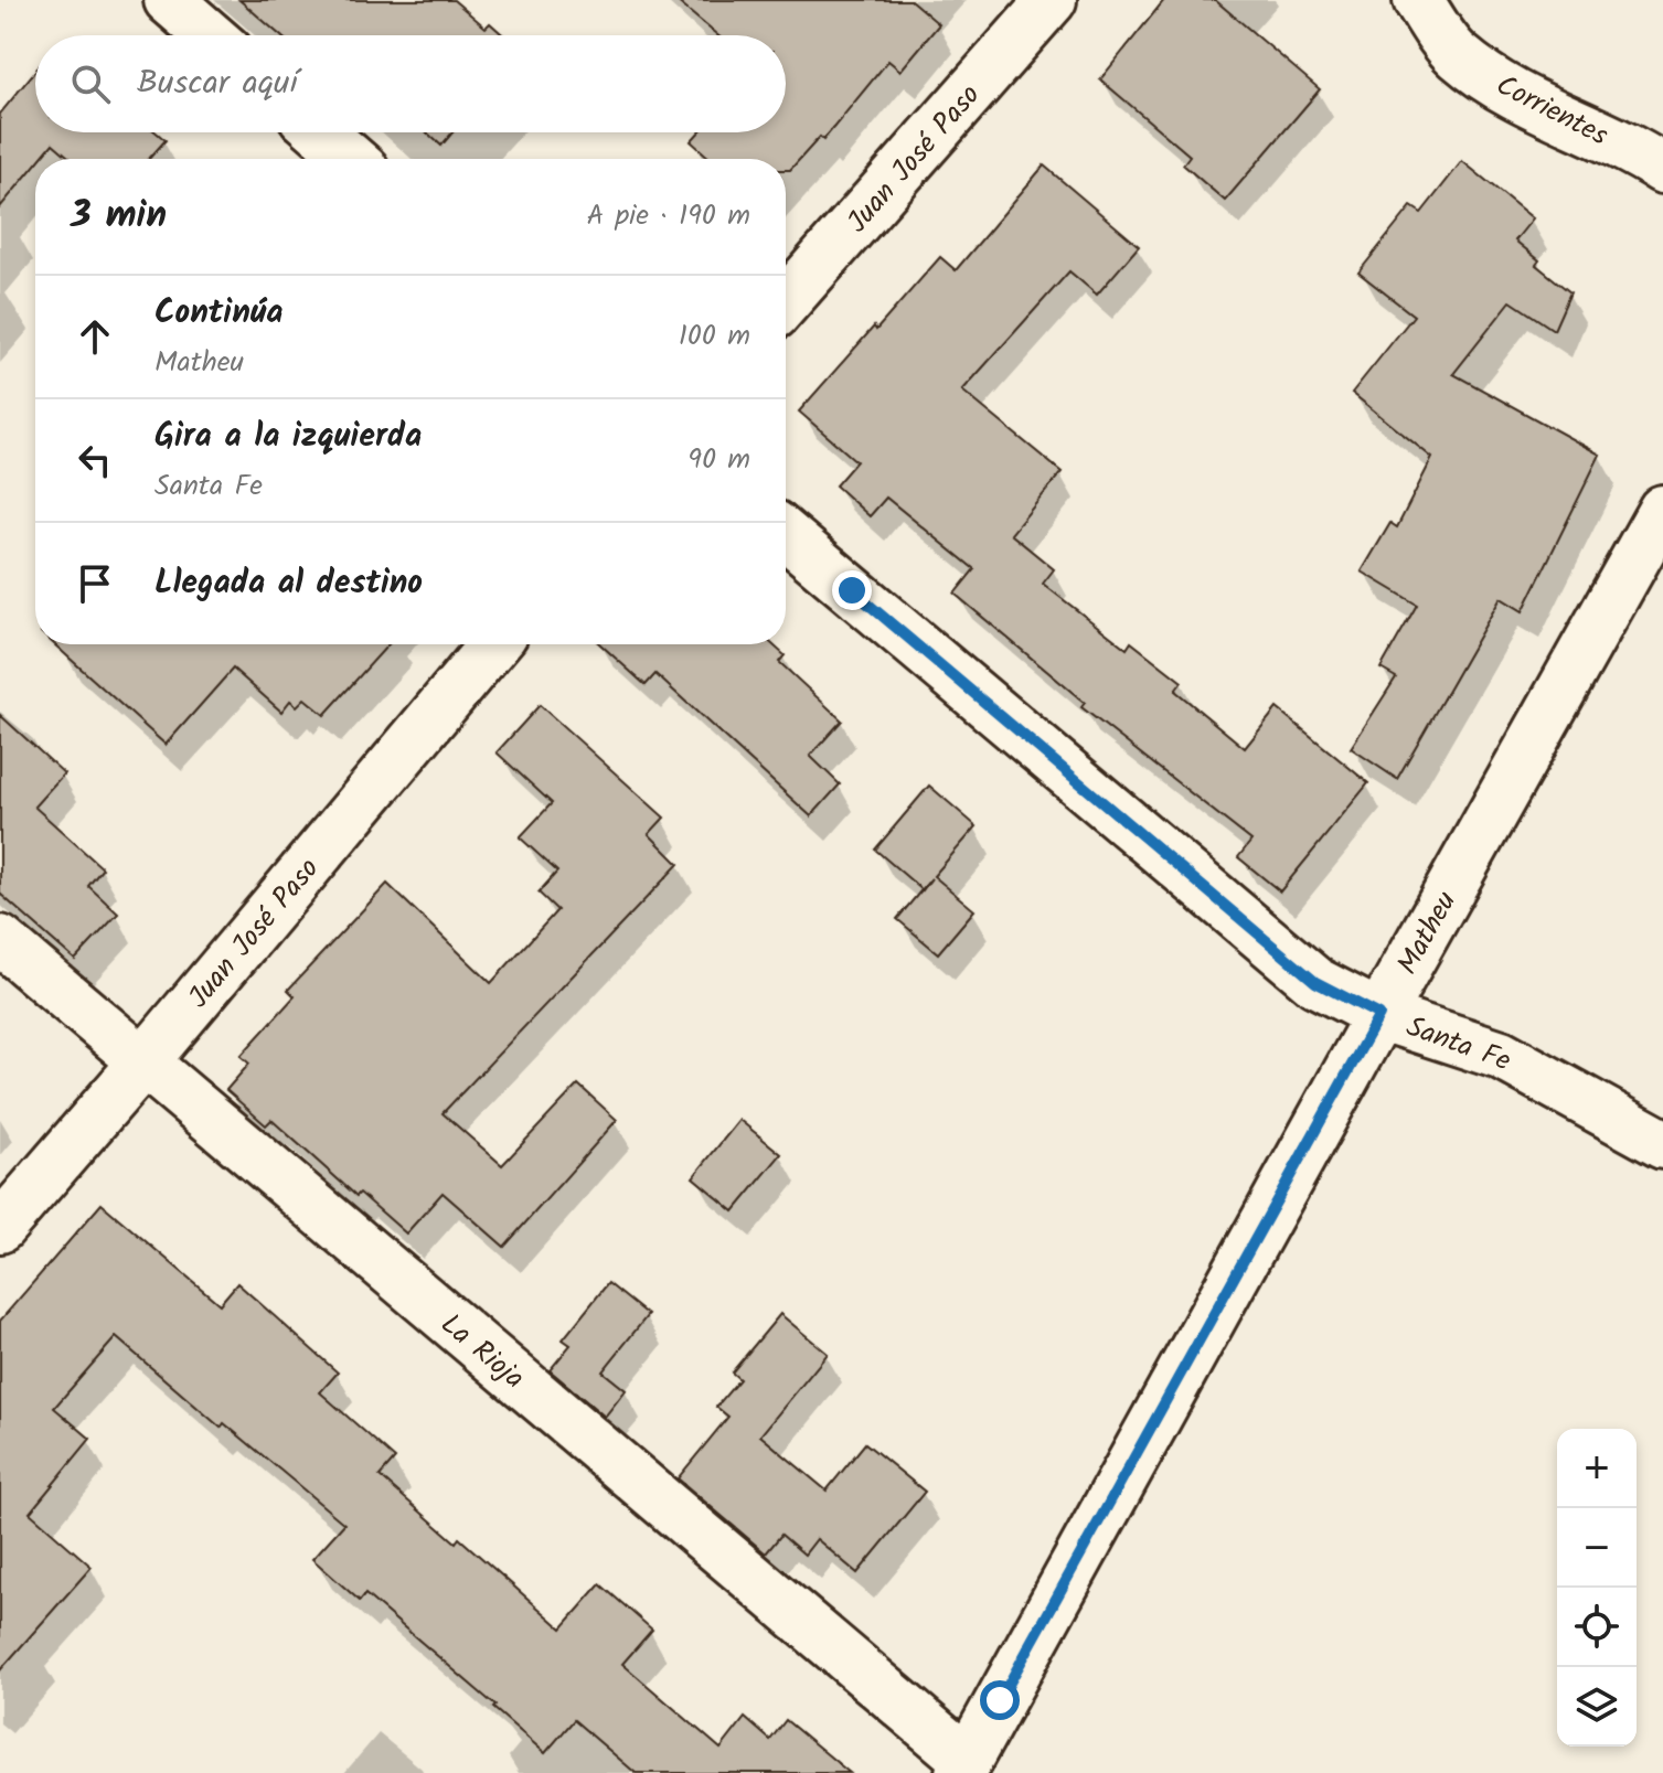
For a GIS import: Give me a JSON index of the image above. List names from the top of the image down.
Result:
{
  "streets": {
    "street": [
      "Corrientes",
      "Juan José Paso",
      "Matheu",
      "Santa Fe",
      "La Rioja"
    ]
  },
  "crossings": [
    ["Juan José Paso", "La Rioja"],
    ["Matheu", "Santa Fe"],
    ["Matheu", "La Rioja"]
  ],
  "page": {
    "search": "Buscar aquí",
    "heading": ["3 min", "A pie · 190 m"],
    "list": [
      ["Continúa", "Matheu", "100 m"],
      ["Gira a la izquierda", "Santa Fe", "90 m"],
      "Llegada al destino"
    ],
    "map_buttons": ["+", "−"]
  }
}
